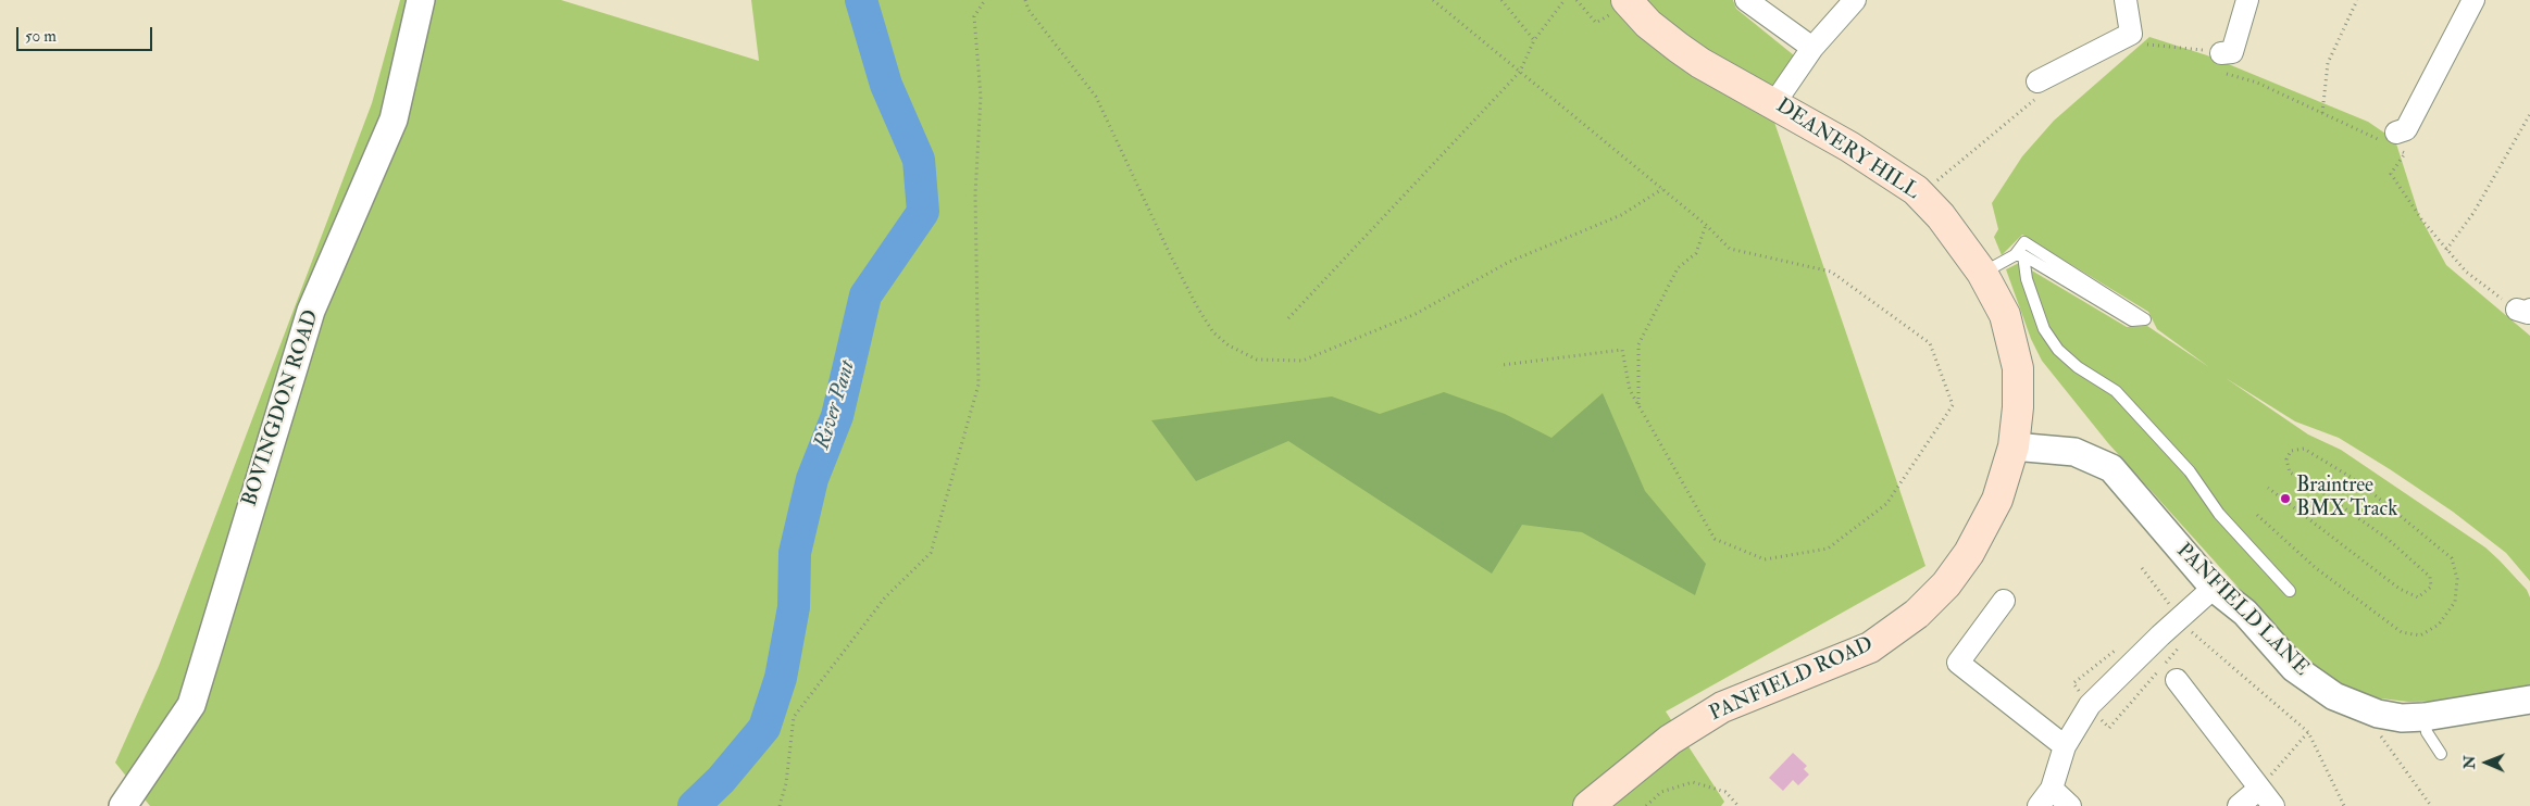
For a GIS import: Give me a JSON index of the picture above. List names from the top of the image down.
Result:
{
  "streets": {
    "main road": ["DEANERY HILL", "PANFIELD ROAD"],
    "street": ["BOVINGDON ROAD", "PANFIELD LANE"]
  },
  "crossings": [
    ["DEANERY HILL", "PANFIELD LANE"],
    ["DEANERY HILL", "PANFIELD ROAD"],
    ["PANFIELD LANE", "PANFIELD ROAD"]
  ],
  "water": ["River Pant"],
  "places": ["Braintree BMX Track"],
  "scale_bar": "50 m",
  "north": "left"
}
